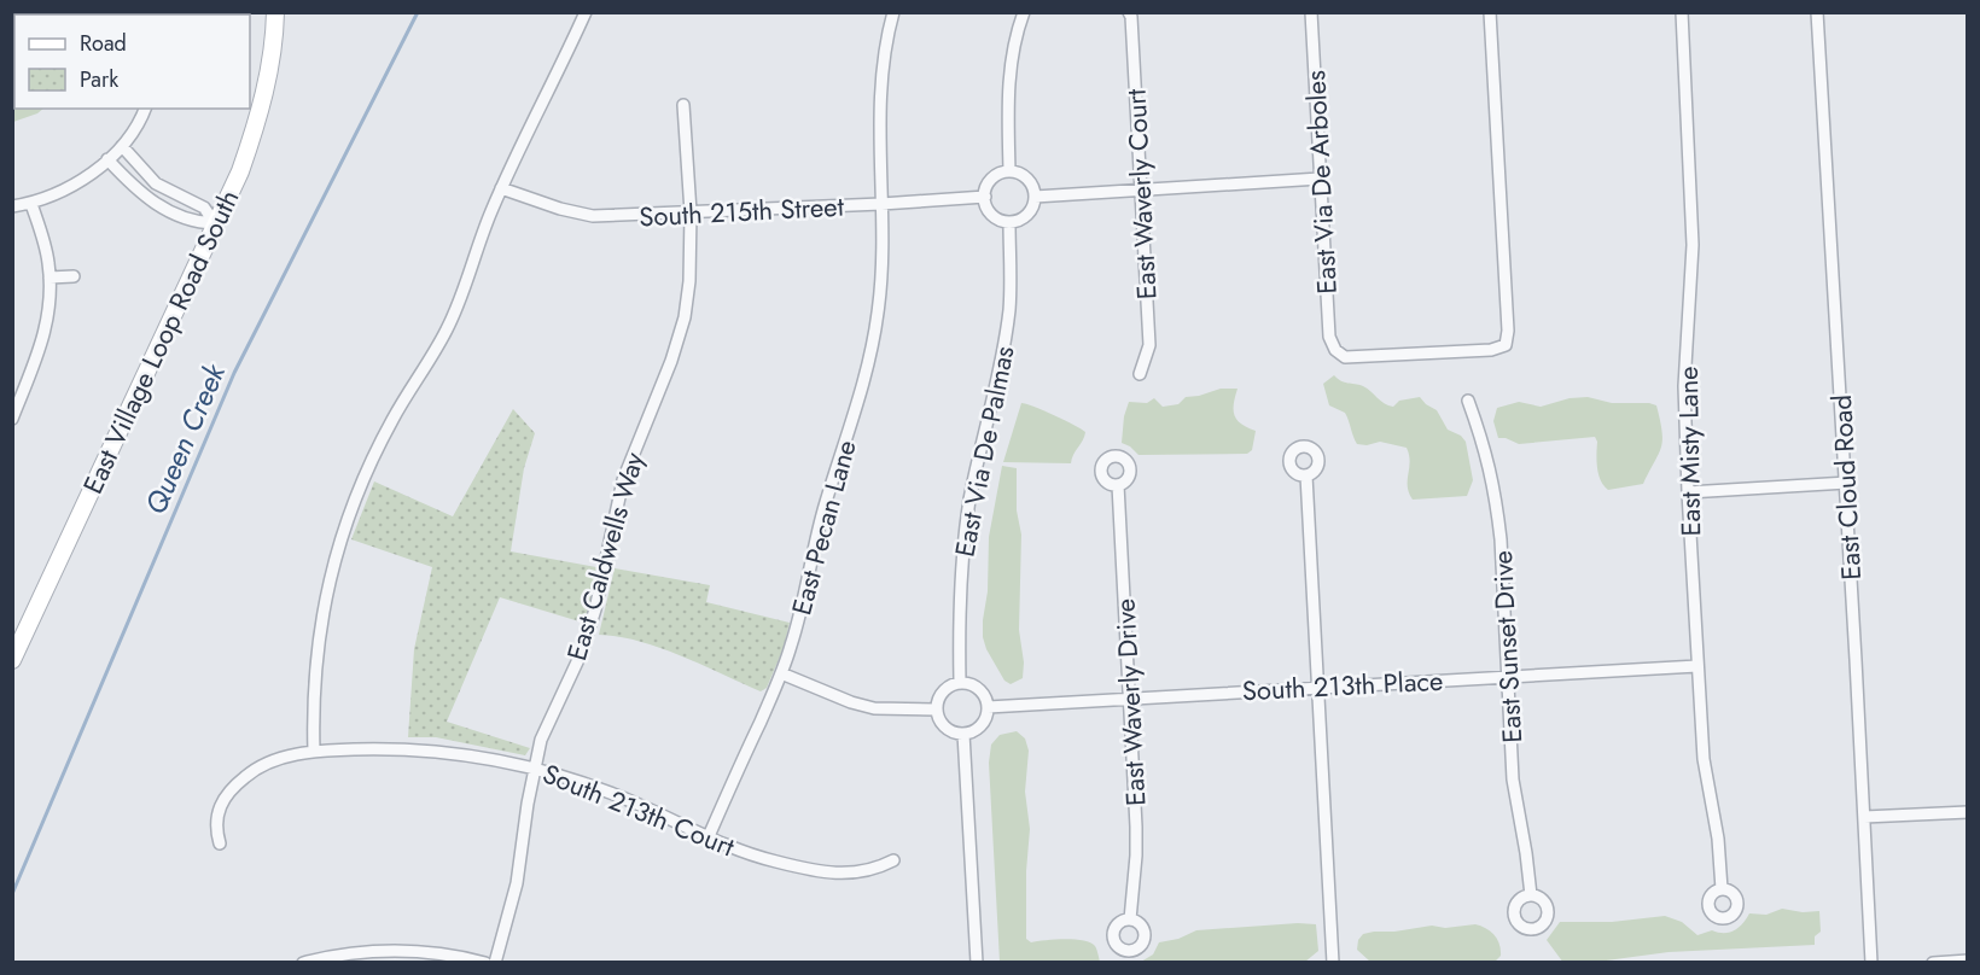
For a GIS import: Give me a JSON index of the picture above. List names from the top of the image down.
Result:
{
  "streets": {
    "street": [
      "East Via De Arboles",
      "East Waverly Court",
      "South 215th Street",
      "East Village Loop Road South",
      "East Via De Palmas",
      "East Misty Lane",
      "East Cloud Road",
      "East Pecan Lane",
      "East Caldwells Way",
      "East Sunset Drive",
      "South 213th Place",
      "East Waverly Drive",
      "South 213th Court"
    ]
  },
  "crossings": [
    ["South 215th Street", "East Via De Palmas"],
    ["South 215th Street", "East Pecan Lane"],
    ["South 215th Street", "East Caldwells Way"],
    ["East Via De Palmas", "South 213th Place"],
    ["East Misty Lane", "South 213th Place"],
    ["East Pecan Lane", "South 213th Court"],
    ["East Caldwells Way", "South 213th Court"],
    ["East Sunset Drive", "South 213th Place"],
    ["South 213th Place", "East Waverly Drive"]
  ],
  "water": ["Queen Creek"],
  "legend": ["Road", "Park"]
}
